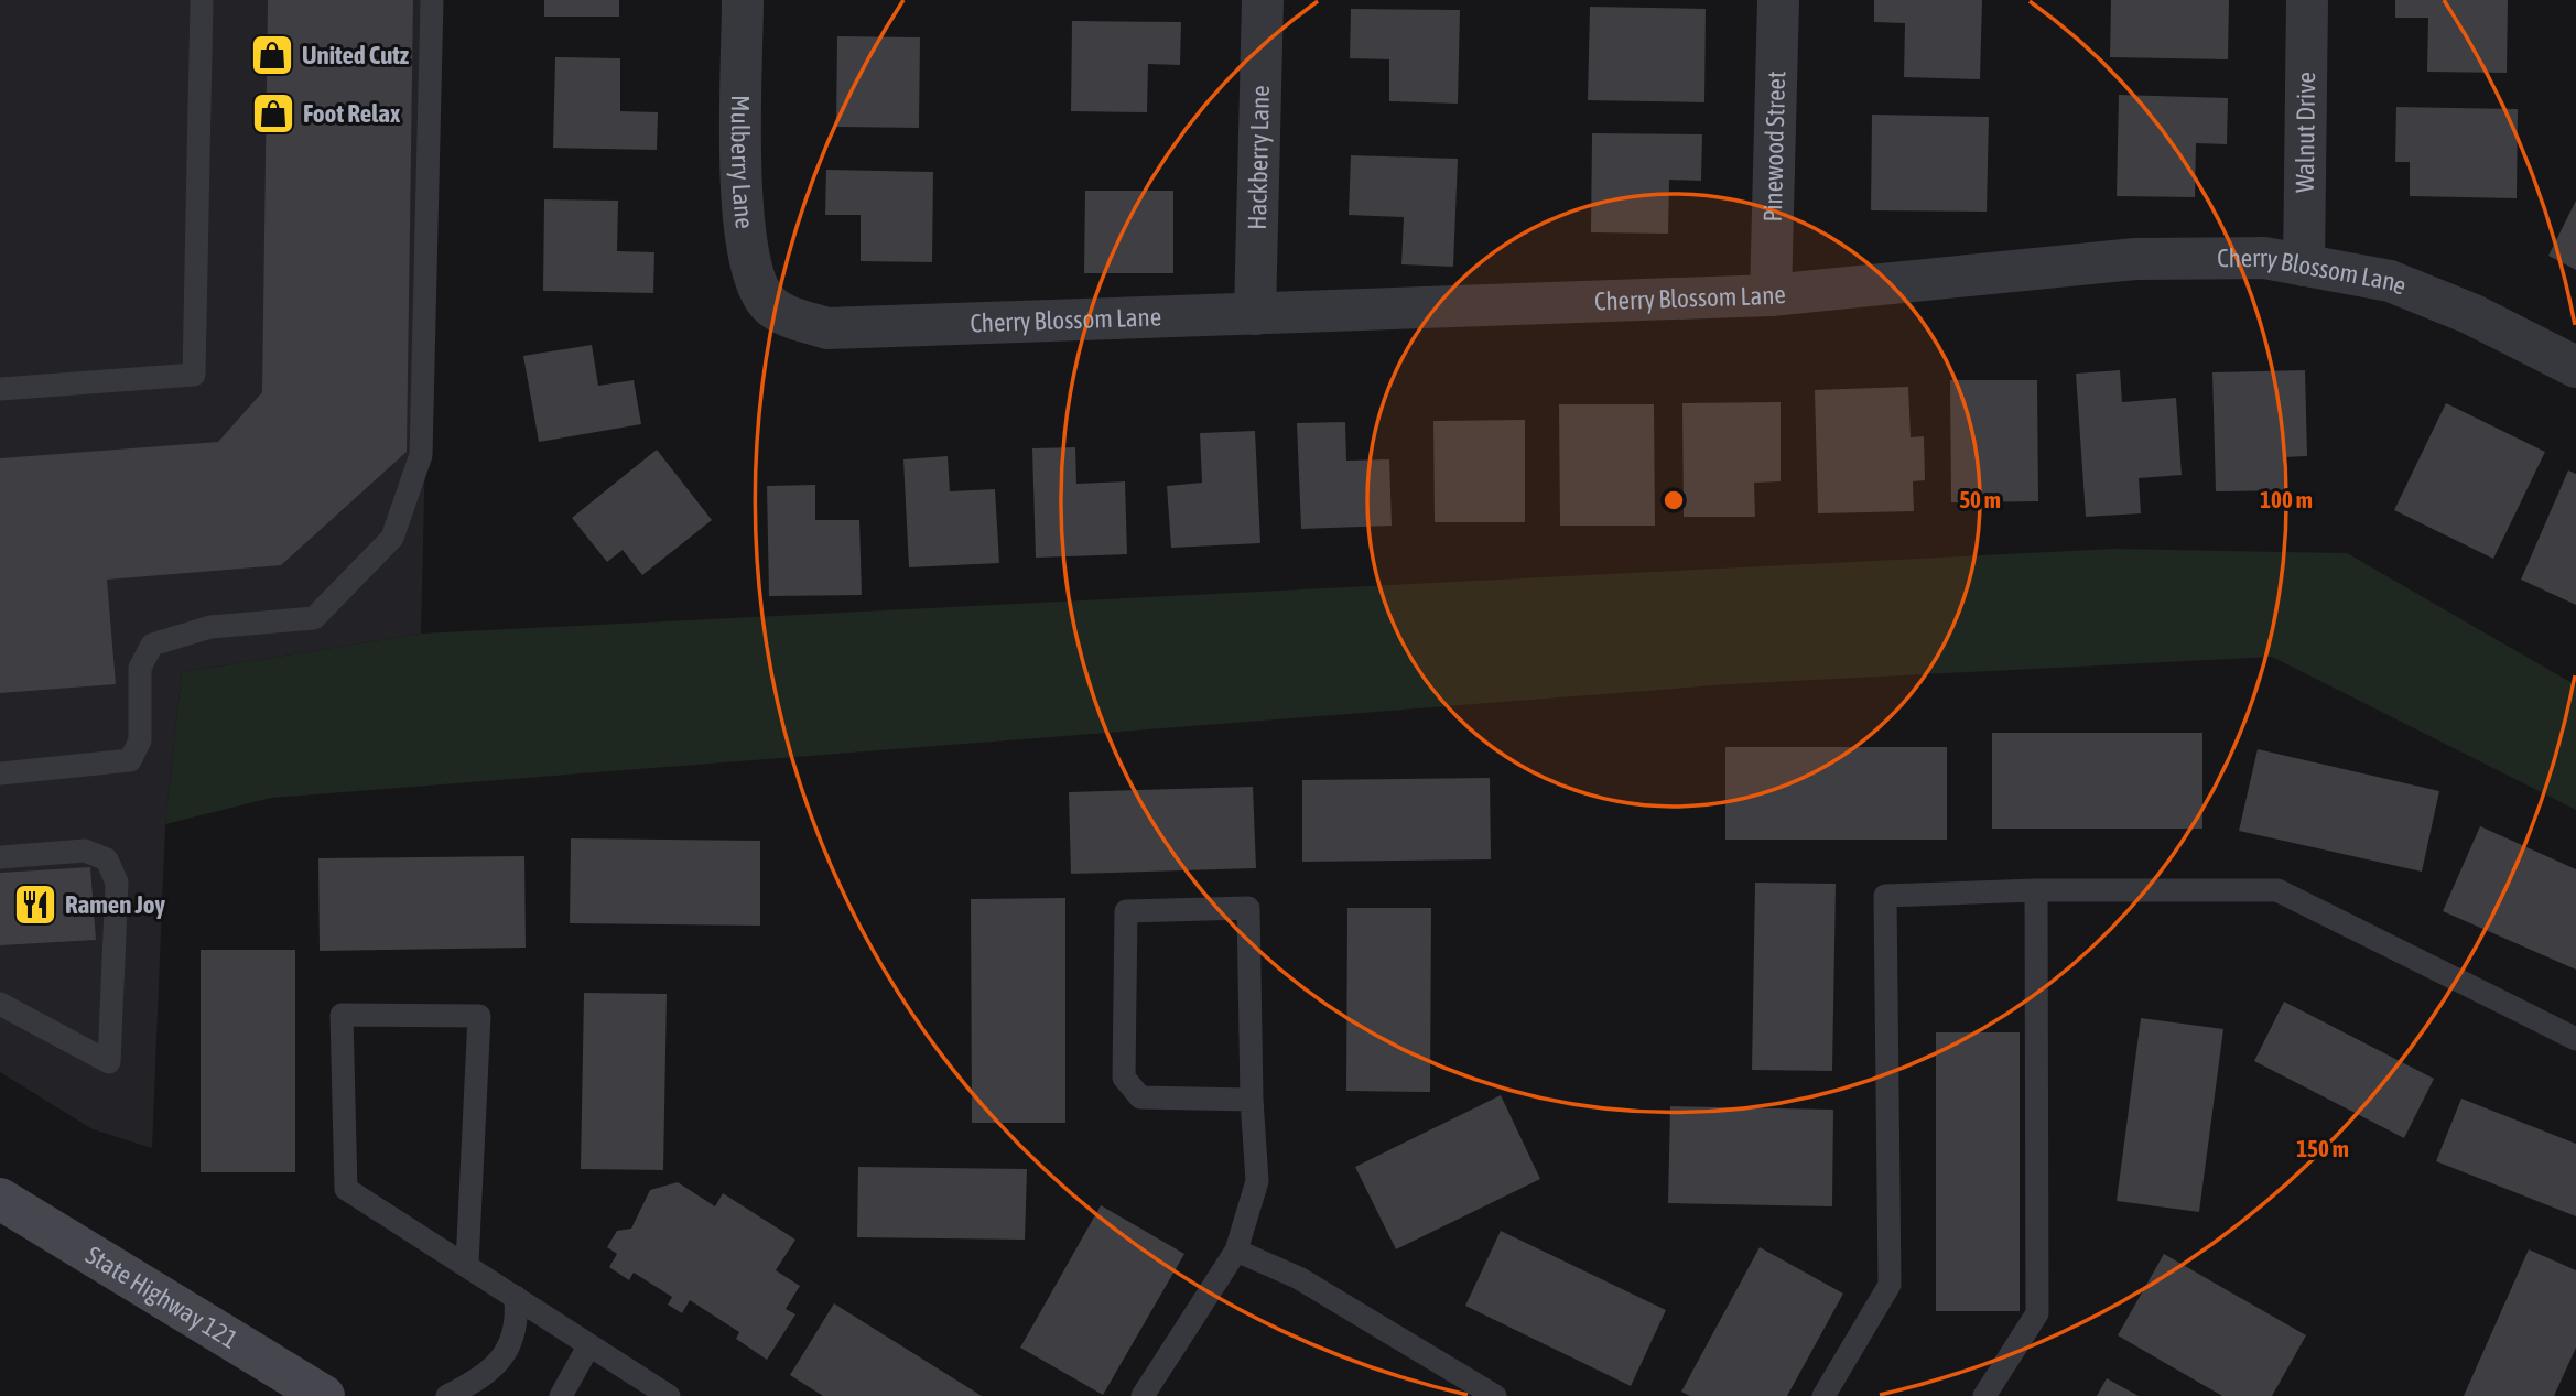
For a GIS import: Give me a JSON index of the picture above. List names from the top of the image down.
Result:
{
  "streets": {
    "main road": ["State Highway 121"],
    "street": [
      "Walnut Drive",
      "Pinewood Street",
      "Hackberry Lane",
      "Mulberry Lane",
      "Cherry Blossom Lane"
    ]
  },
  "crossings": [
    ["Walnut Drive", "Cherry Blossom Lane"],
    ["Pinewood Street", "Cherry Blossom Lane"],
    ["Hackberry Lane", "Cherry Blossom Lane"],
    ["Mulberry Lane", "Cherry Blossom Lane"]
  ],
  "places": {
    "shop": ["United Cutz", "Foot Relax"],
    "restaurant": ["Ramen Joy"]
  },
  "rings": ["50 m", "100 m", "150 m"]
}
